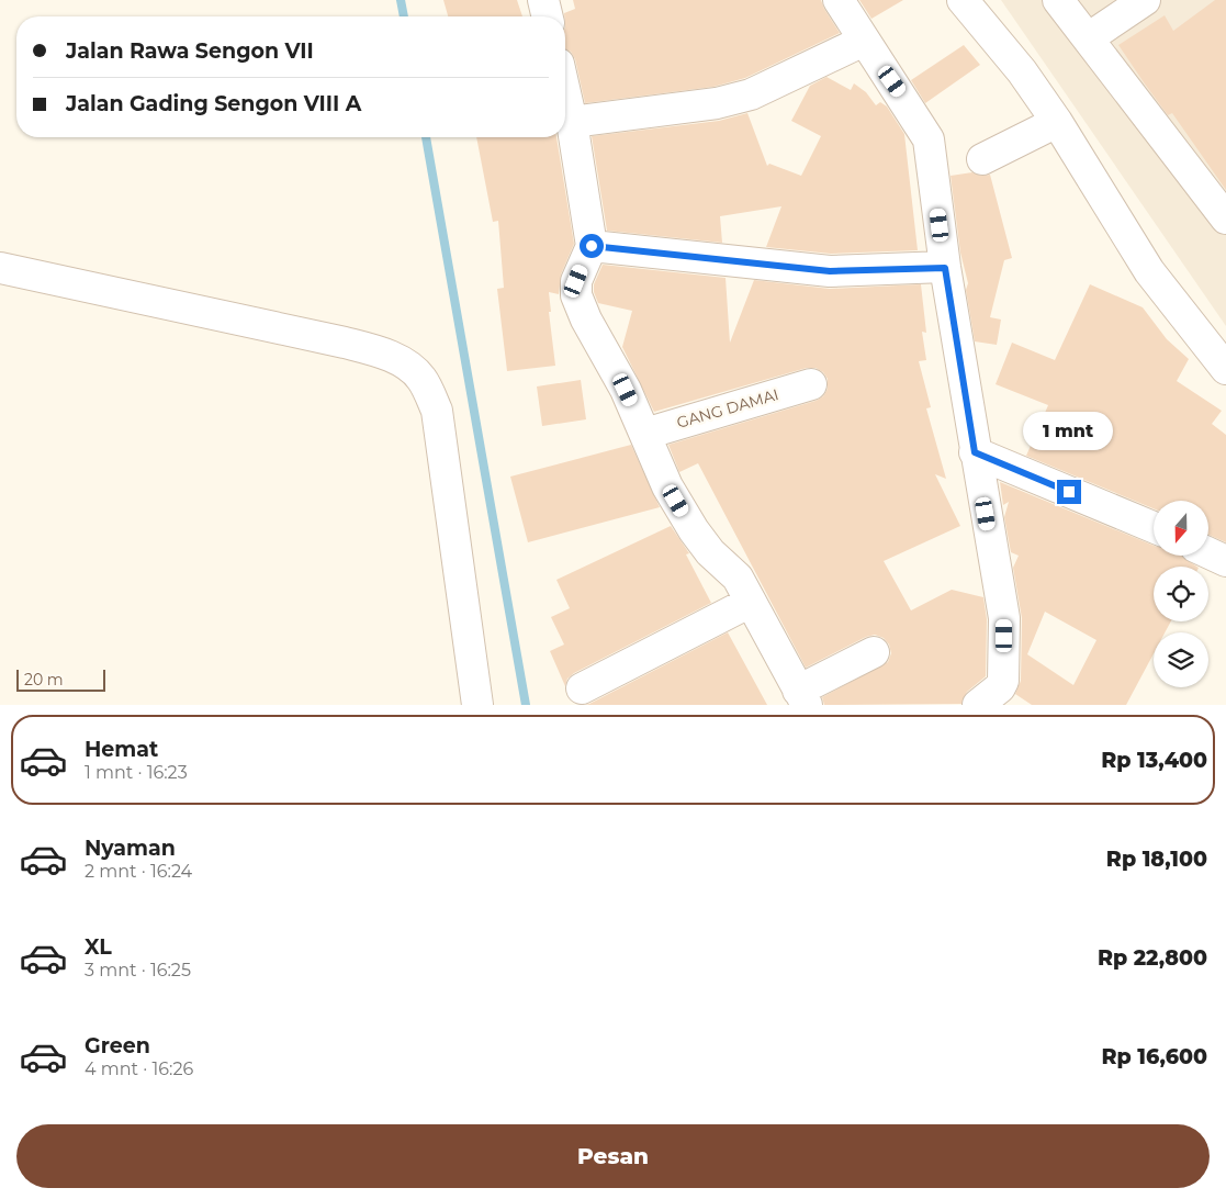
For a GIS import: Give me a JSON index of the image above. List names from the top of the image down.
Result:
{
  "streets": {
    "street": ["GANG DAMAI"]
  },
  "scale_bar": "20 m",
  "north": "bottom",
  "page": {
    "banner": ["Jalan Rawa Sengon VII", "Jalan Gading Sengon VIII A"],
    "bubble": "1 mnt",
    "scale": "20 m",
    "list": [
      {
        "name": "Hemat",
        "note": "1 mnt · 16:23",
        "value": "Rp 13,400"
      },
      {
        "name": "Nyaman",
        "note": "2 mnt · 16:24",
        "value": "Rp 18,100"
      },
      {
        "name": "XL",
        "note": "3 mnt · 16:25",
        "value": "Rp 22,800"
      },
      {
        "name": "Green",
        "note": "4 mnt · 16:26",
        "value": "Rp 16,600"
      }
    ],
    "buttons": "Pesan"
  }
}
